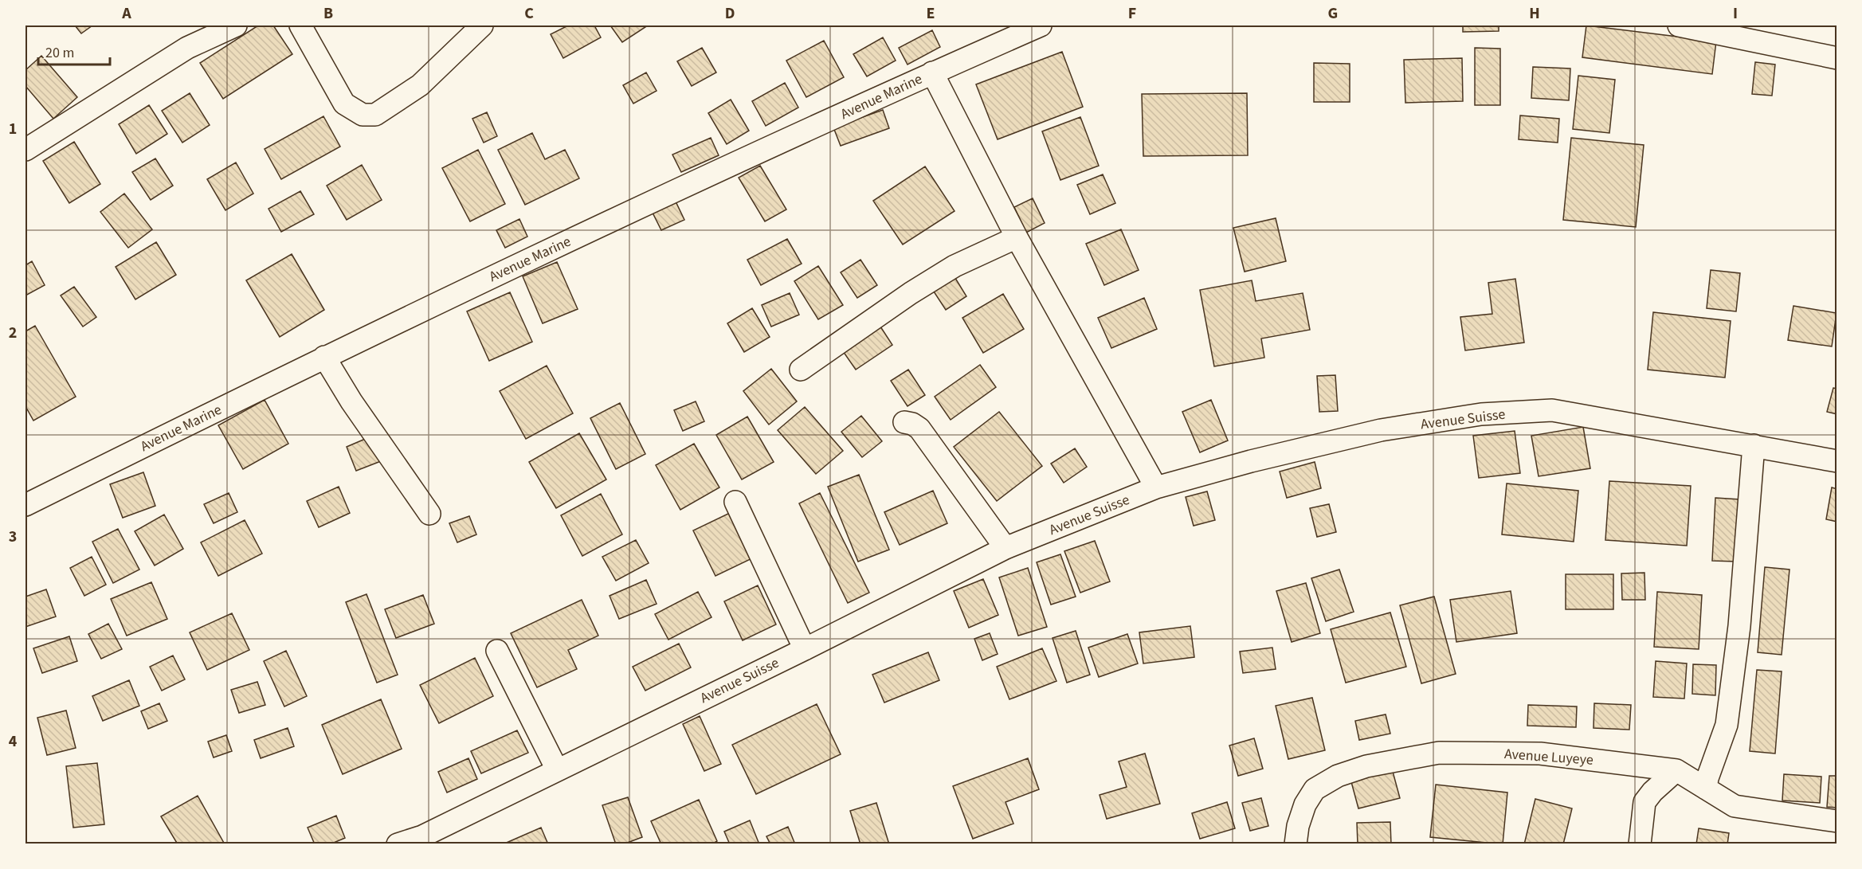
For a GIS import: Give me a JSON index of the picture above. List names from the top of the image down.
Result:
{
  "streets": {
    "street": ["Avenue Marine", "Avenue Suisse", "Avenue Luyeye"]
  },
  "scale_bar": "20 m",
  "grid": {
    "columns": [
      "A",
      "B",
      "C",
      "D",
      "E",
      "F",
      "G",
      "H",
      "I"
    ],
    "rows": [
      "1",
      "2",
      "3",
      "4"
    ]
  }
}
